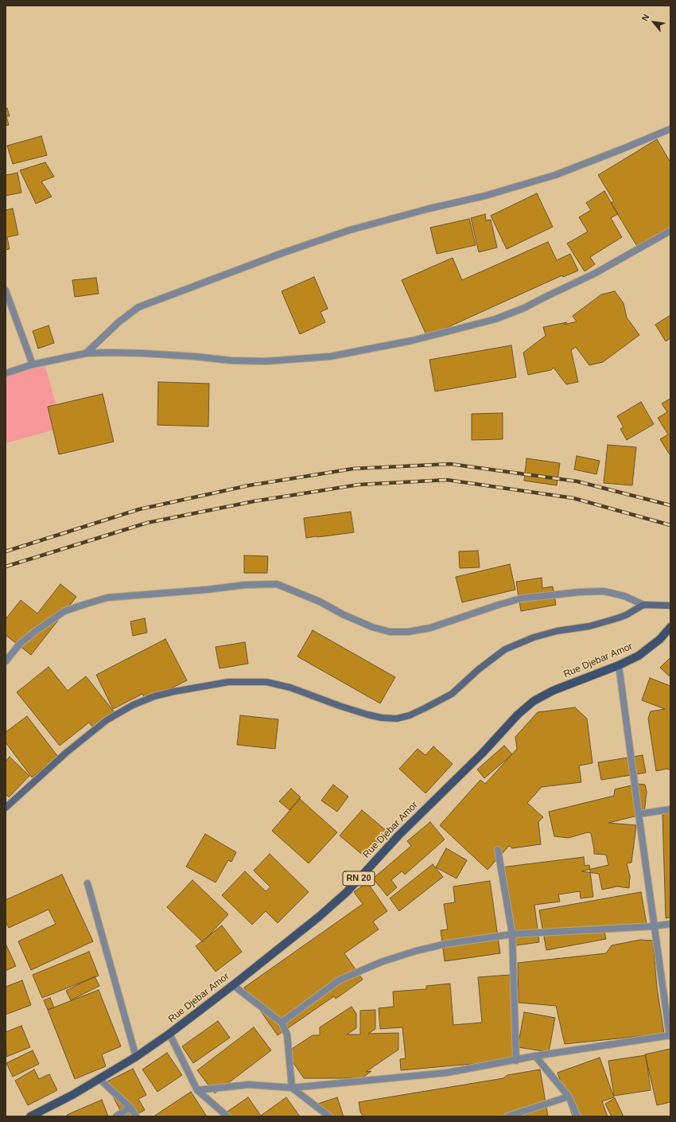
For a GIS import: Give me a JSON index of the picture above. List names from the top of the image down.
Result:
{
  "streets": {
    "main road": ["Rue Djebar Amor", "RN 20"]
  },
  "north": "top left"
}
